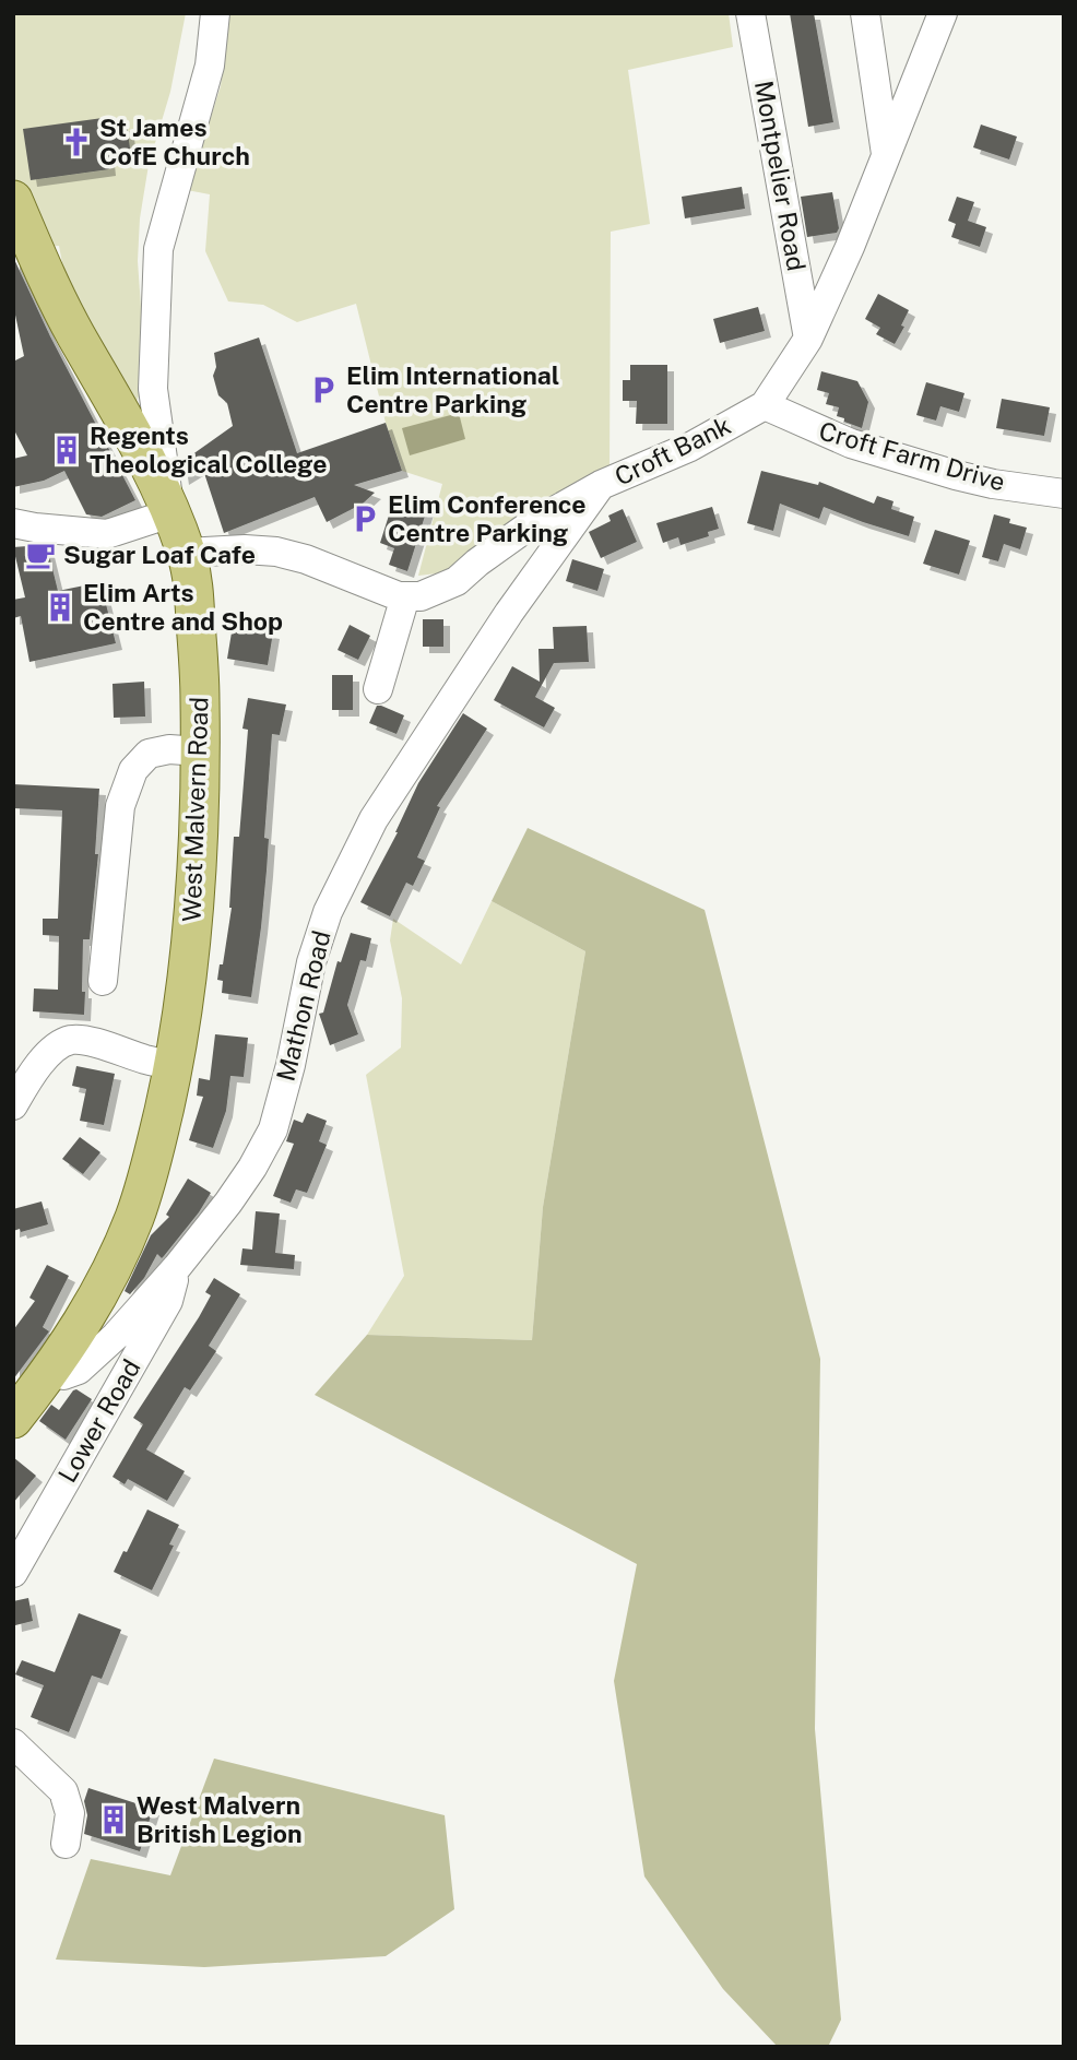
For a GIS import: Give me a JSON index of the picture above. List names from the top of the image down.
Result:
{
  "streets": {
    "main road": ["West Malvern Road"],
    "street": [
      "Montpelier Road",
      "Croft Bank",
      "Croft Farm Drive",
      "Mathon Road",
      "Lower Road"
    ]
  },
  "crossings": [
    ["Montpelier Road", "Croft Bank"],
    ["Croft Bank", "Croft Farm Drive"],
    ["Croft Bank", "Mathon Road"],
    ["West Malvern Road", "Mathon Road"],
    ["Mathon Road", "Lower Road"]
  ],
  "places": {
    "church": ["St James CofE Church"],
    "parking": ["Elim International Centre Parking", "Elim Conference Centre Parking"],
    "building": ["Regents Theological College", "Elim Arts Centre and Shop", "West Malvern British Legion"],
    "cafe": ["Sugar Loaf Cafe"]
  }
}
